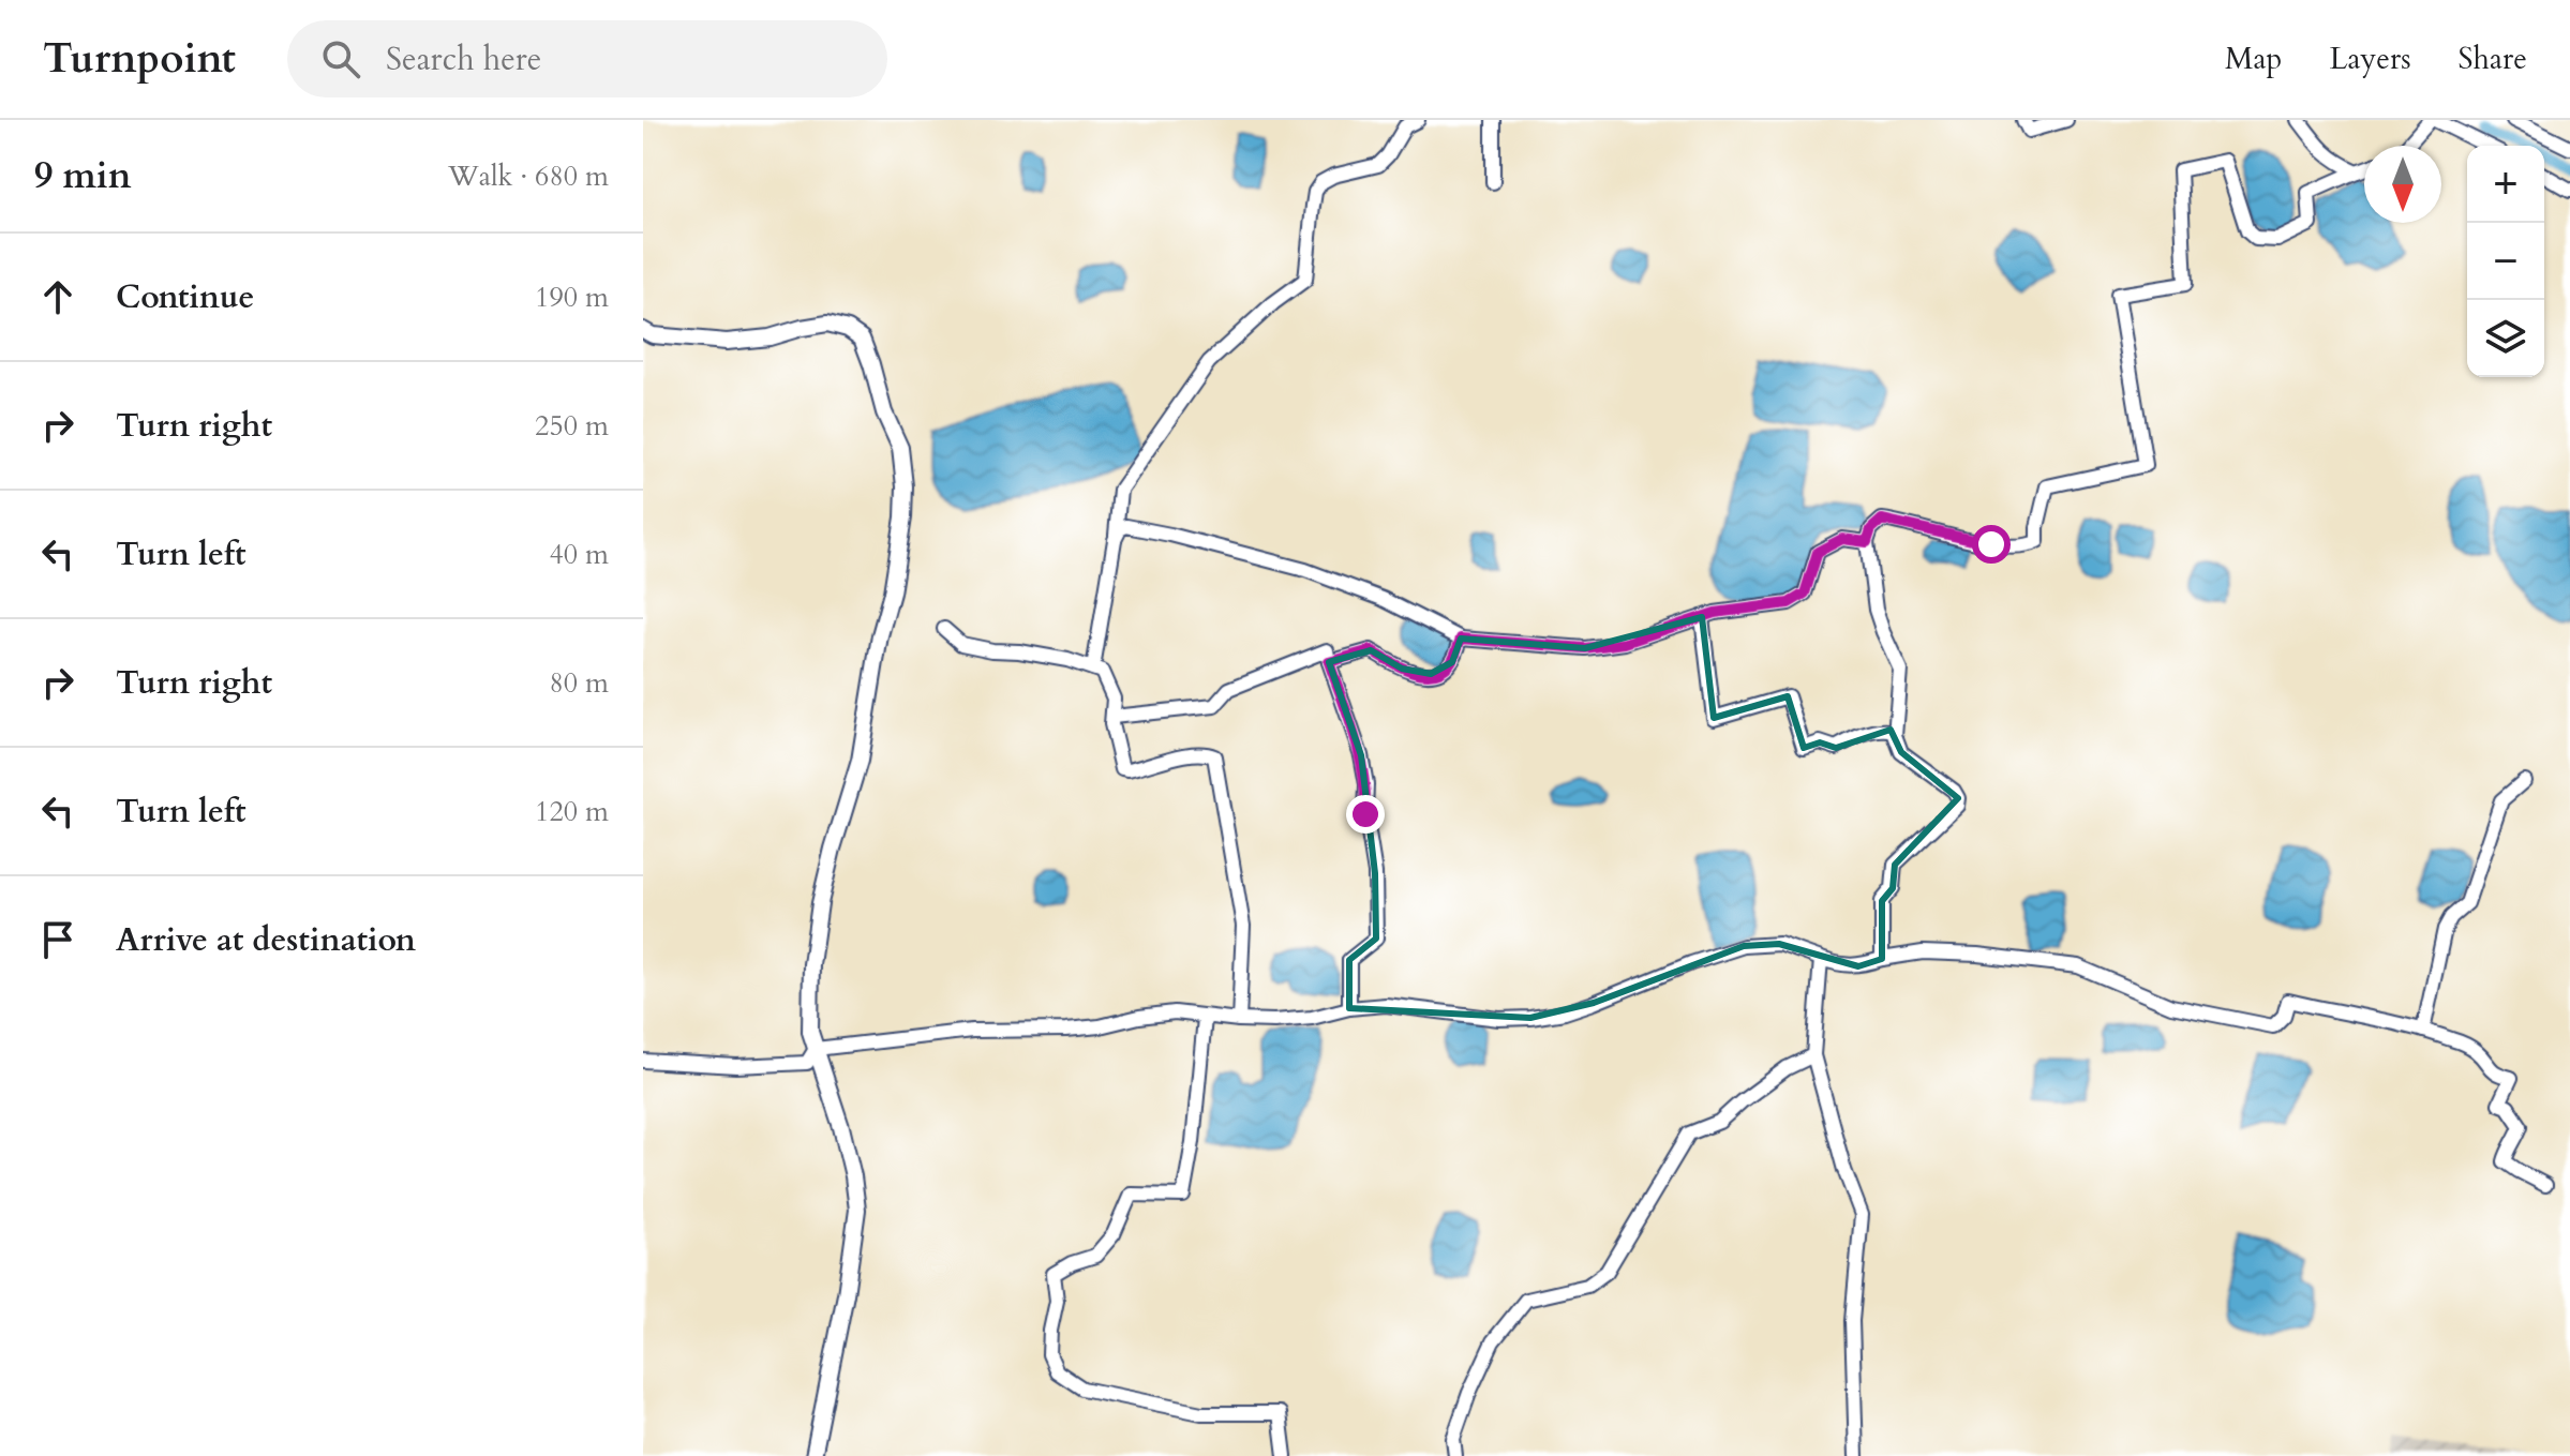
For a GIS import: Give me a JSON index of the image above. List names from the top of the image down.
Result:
{
  "north": "bottom",
  "page": {
    "header": "Turnpoint",
    "search": "Search here",
    "nav": ["Map", "Layers", "Share"],
    "heading": ["9 min", "Walk · 680 m"],
    "map_buttons": ["+", "−"],
    "list": [
      ["Continue", "190 m"],
      ["Turn right", "250 m"],
      ["Turn left", "40 m"],
      ["Turn right", "80 m"],
      ["Turn left", "120 m"],
      "Arrive at destination"
    ]
  }
}
